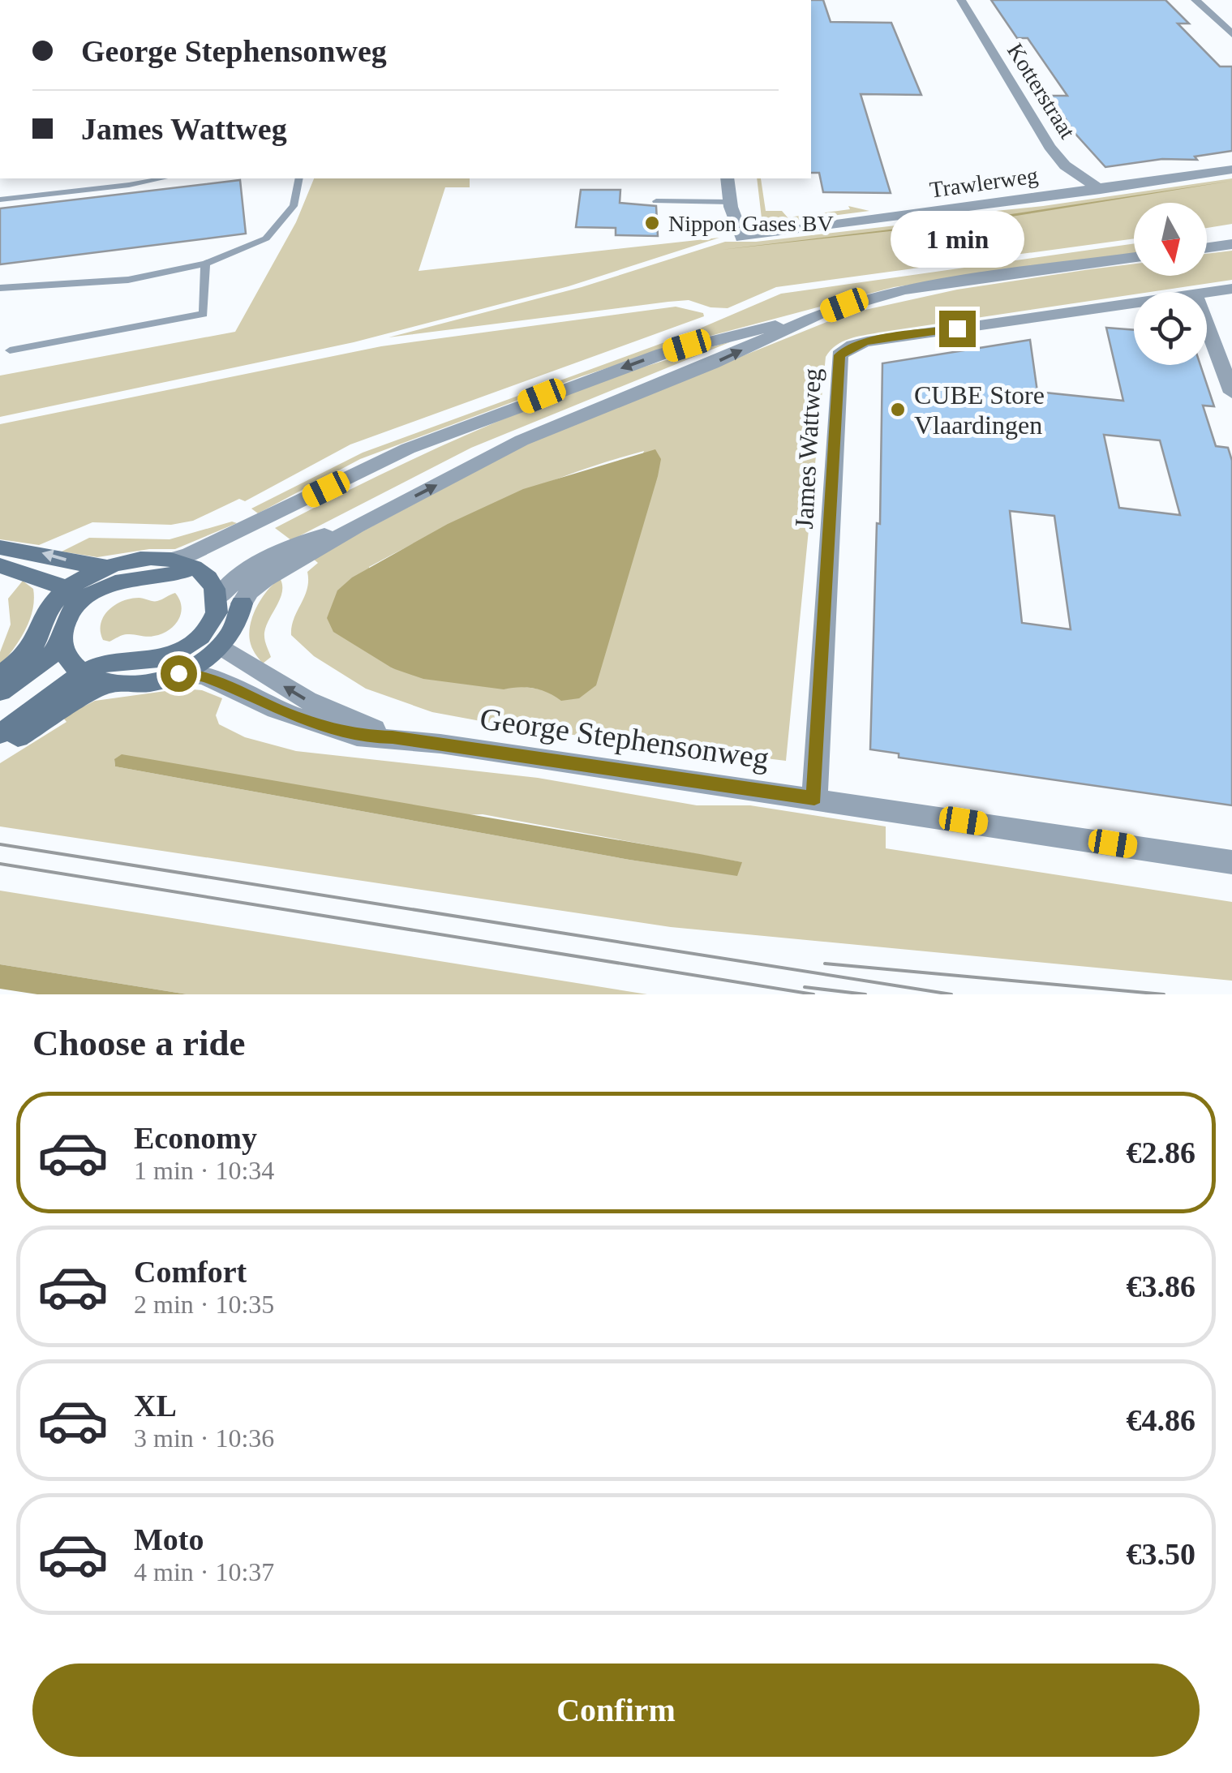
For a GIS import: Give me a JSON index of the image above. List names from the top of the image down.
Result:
{
  "streets": {
    "street": [
      "Kotterstraat",
      "Trawlerweg",
      "James Wattweg",
      "George Stephensonweg"
    ]
  },
  "crossings": [
    ["Kotterstraat", "Trawlerweg"],
    ["James Wattweg", "George Stephensonweg"]
  ],
  "places": ["Nippon Gases BV", "CUBE Store Vlaardingen"],
  "north": "bottom",
  "page": {
    "banner": ["George Stephensonweg", "James Wattweg"],
    "bubble": "1 min",
    "heading": "Choose a ride",
    "list": [
      {
        "name": "Economy",
        "note": "1 min · 10:34",
        "value": "€2.86"
      },
      {
        "name": "Comfort",
        "note": "2 min · 10:35",
        "value": "€3.86"
      },
      {
        "name": "XL",
        "note": "3 min · 10:36",
        "value": "€4.86"
      },
      {
        "name": "Moto",
        "note": "4 min · 10:37",
        "value": "€3.50"
      }
    ],
    "buttons": "Confirm"
  }
}
